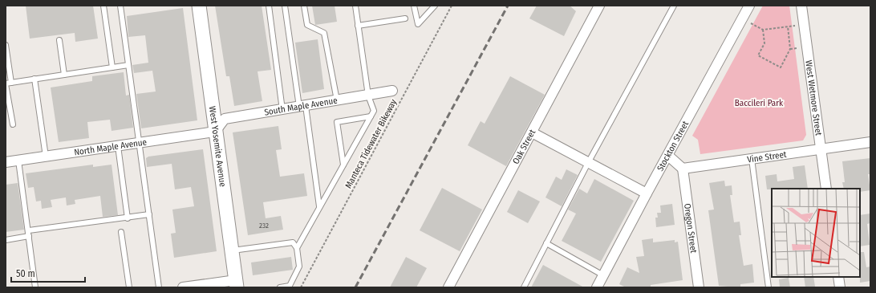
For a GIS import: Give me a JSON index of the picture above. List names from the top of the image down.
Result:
{
  "streets": {
    "main road": ["West Yosemite Avenue"],
    "street": [
      "West Wetmore Street",
      "South Maple Avenue",
      "Stockton Street",
      "North Maple Avenue",
      "Oak Street",
      "Vine Street",
      "Oregon Street"
    ],
    "path": ["Manteca Tidewater Bikeway"]
  },
  "crossings": [
    ["West Wetmore Street", "Vine Street"],
    ["South Maple Avenue", "North Maple Avenue"],
    ["South Maple Avenue", "West Yosemite Avenue"],
    ["North Maple Avenue", "West Yosemite Avenue"],
    ["Vine Street", "Oregon Street"]
  ],
  "parks": ["Baccileri Park"],
  "house_numbers": ["232"],
  "scale_bar": "50 m"
}
